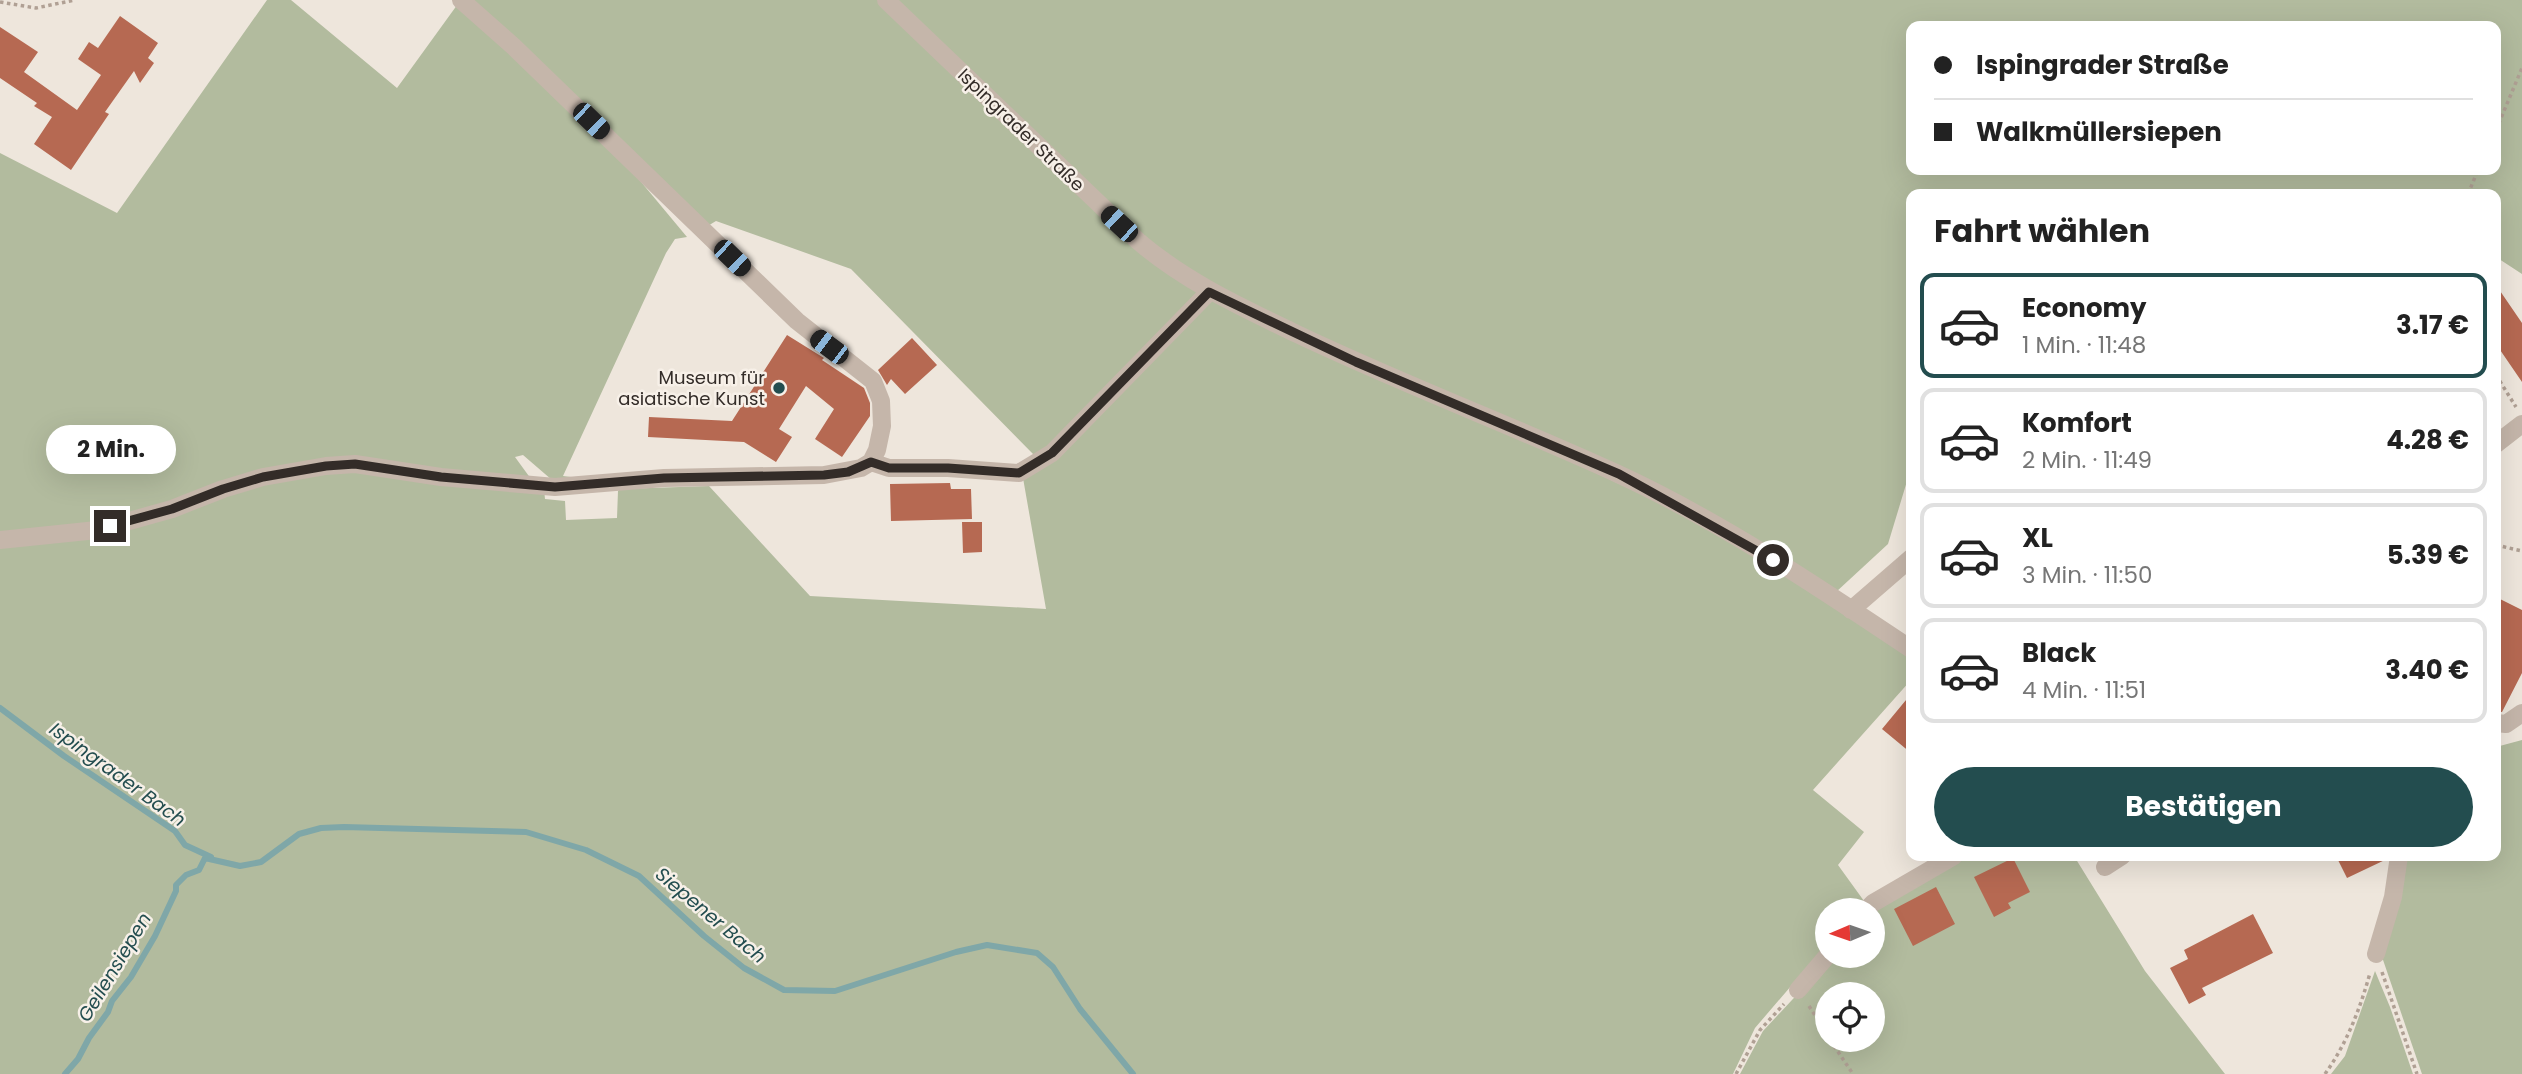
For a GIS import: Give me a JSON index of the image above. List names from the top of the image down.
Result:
{
  "streets": {
    "street": ["Ispingrader Straße"]
  },
  "water": ["Ispingrader Bach", "Siepener Bach", "Geilensiepen"],
  "places": ["Museum für asiatische Kunst"],
  "north": "left",
  "page": {
    "banner": ["Ispingrader Straße", "Walkmüllersiepen"],
    "heading": "Fahrt wählen",
    "list": [
      {
        "name": "Economy",
        "note": "1 Min. · 11:48",
        "value": "3.17 €"
      },
      {
        "name": "Komfort",
        "note": "2 Min. · 11:49",
        "value": "4.28 €"
      },
      {
        "name": "XL",
        "note": "3 Min. · 11:50",
        "value": "5.39 €"
      },
      {
        "name": "Black",
        "note": "4 Min. · 11:51",
        "value": "3.40 €"
      }
    ],
    "bubble": "2 Min.",
    "buttons": "Bestätigen"
  }
}
